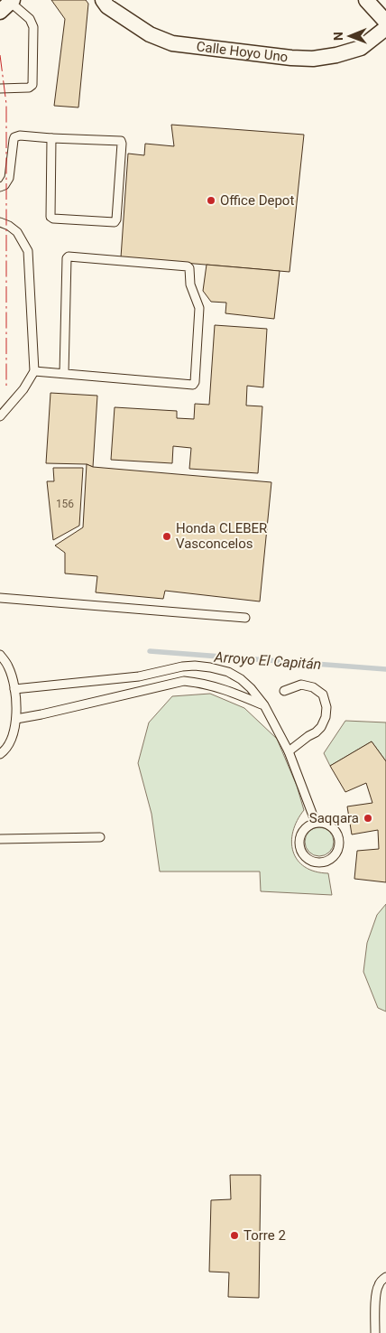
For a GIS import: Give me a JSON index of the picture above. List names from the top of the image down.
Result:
{
  "streets": {
    "street": ["Calle Hoyo Uno"]
  },
  "water": ["Arroyo El Capitán"],
  "places": [
    "Office Depot",
    "Honda CLEBER Vasconcelos",
    "Saqqara",
    "Torre 2"
  ],
  "house_numbers": ["156"],
  "north": "left"
}
